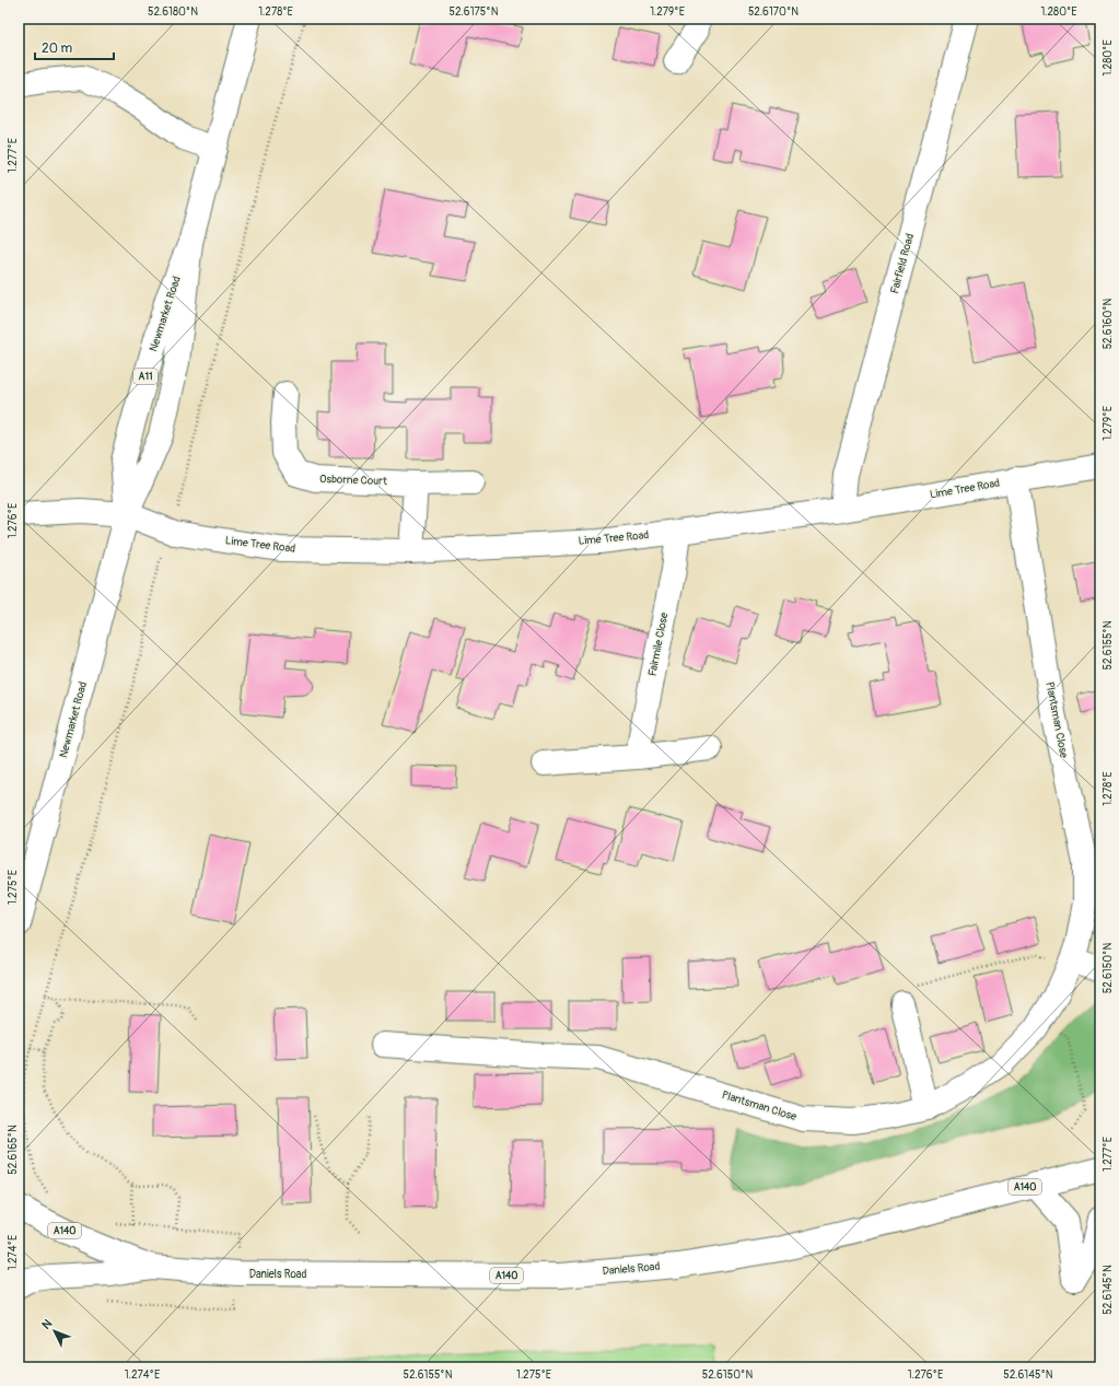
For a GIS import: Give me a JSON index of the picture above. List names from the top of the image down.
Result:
{
  "streets": {
    "main road": [
      "Fairfield Road",
      "Newmarket Road",
      "A11",
      "Osborne Court",
      "Lime Tree Road",
      "Fairmile Close",
      "Plantsman Close",
      "A140",
      "Daniels Road"
    ]
  },
  "crossings": [
    ["Fairfield Road", "Lime Tree Road"],
    ["Newmarket Road", "Lime Tree Road"],
    ["Lime Tree Road", "Fairmile Close"],
    ["Lime Tree Road", "Plantsman Close"]
  ],
  "scale_bar": "20 m",
  "north": "top left",
  "coordinates": [
    "52.6180°N",
    "1.278°E",
    "52.6175°N",
    "1.279°E",
    "52.6170°N",
    "1.280°E",
    "1.277°E",
    "52.6160°N",
    "1.276°E",
    "52.6155°N",
    "1.275°E",
    "52.6150°N",
    "52.6165°N",
    "1.274°E",
    "52.6145°N"
  ]
}
